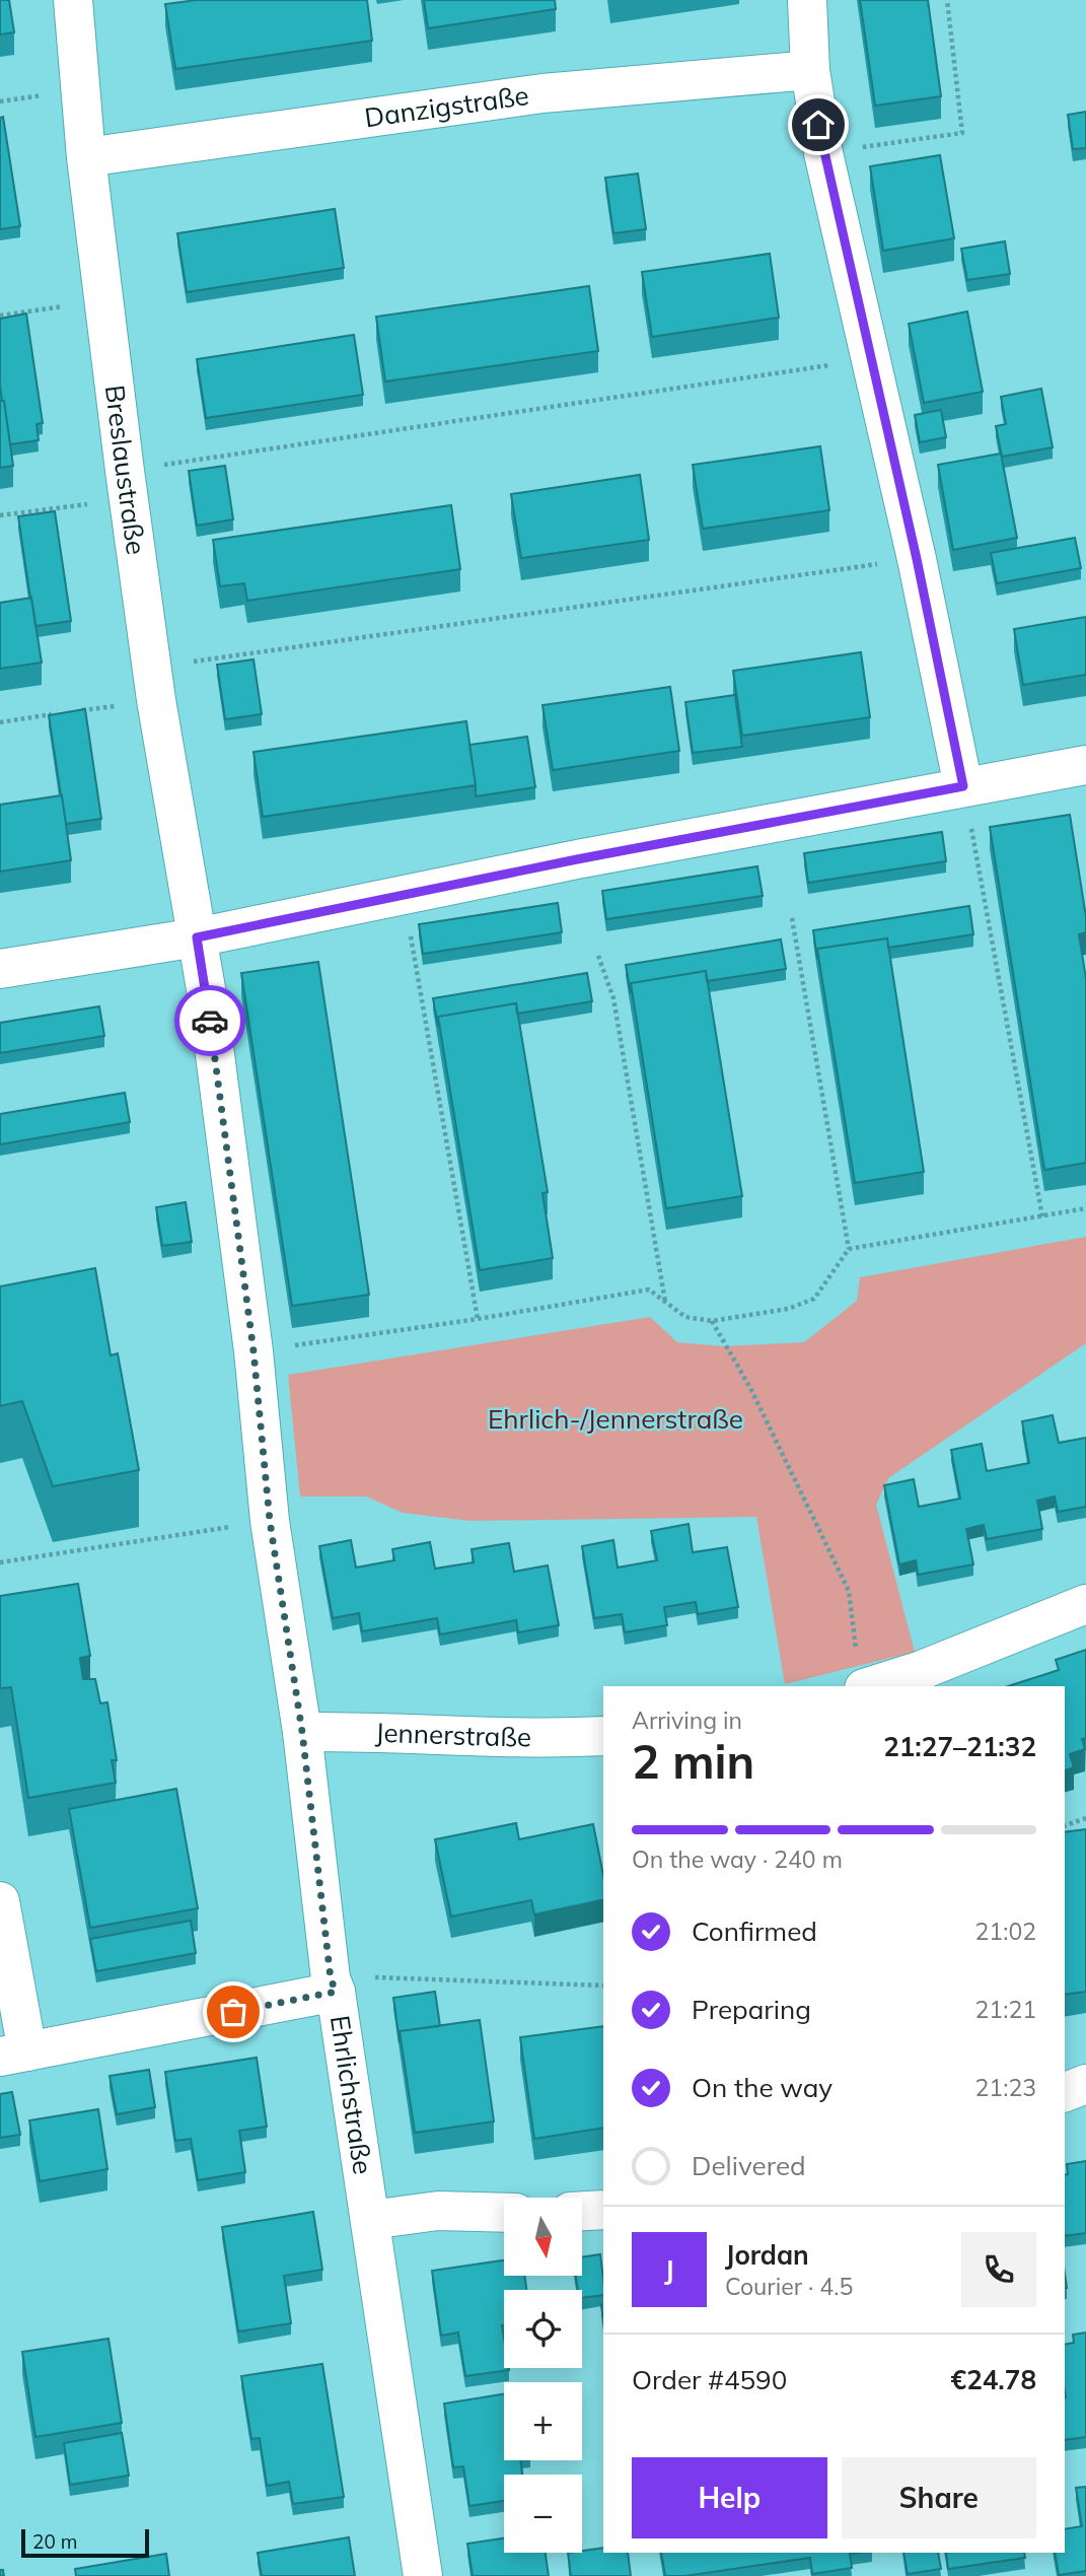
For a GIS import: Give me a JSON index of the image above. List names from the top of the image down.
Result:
{
  "streets": {
    "street": [
      "Danzigstraße",
      "Breslaustraße",
      "Jennerstraße",
      "Ehrlichstraße"
    ]
  },
  "crossings": [
    ["Danzigstraße", "Breslaustraße"],
    ["Breslaustraße", "Ehrlichstraße"],
    ["Jennerstraße", "Ehrlichstraße"]
  ],
  "parks": ["Ehrlich-/Jennerstraße"],
  "scale_bar": "20 m",
  "north": "bottom",
  "page": {
    "heading": ["2 min", "Arriving in", "21:27–21:32"],
    "panel": [
      "Jordan",
      "Courier · 4.5",
      "Order #4590",
      "€24.78"
    ],
    "bar": "On the way · 240 m",
    "list": [
      ["Confirmed", "21:02"],
      ["Preparing", "21:21"],
      ["On the way", "21:23"],
      "Delivered"
    ],
    "map_buttons": ["+", "−"],
    "round": "J",
    "buttons": ["Help", "Share"],
    "scale": "20 m"
  }
}
